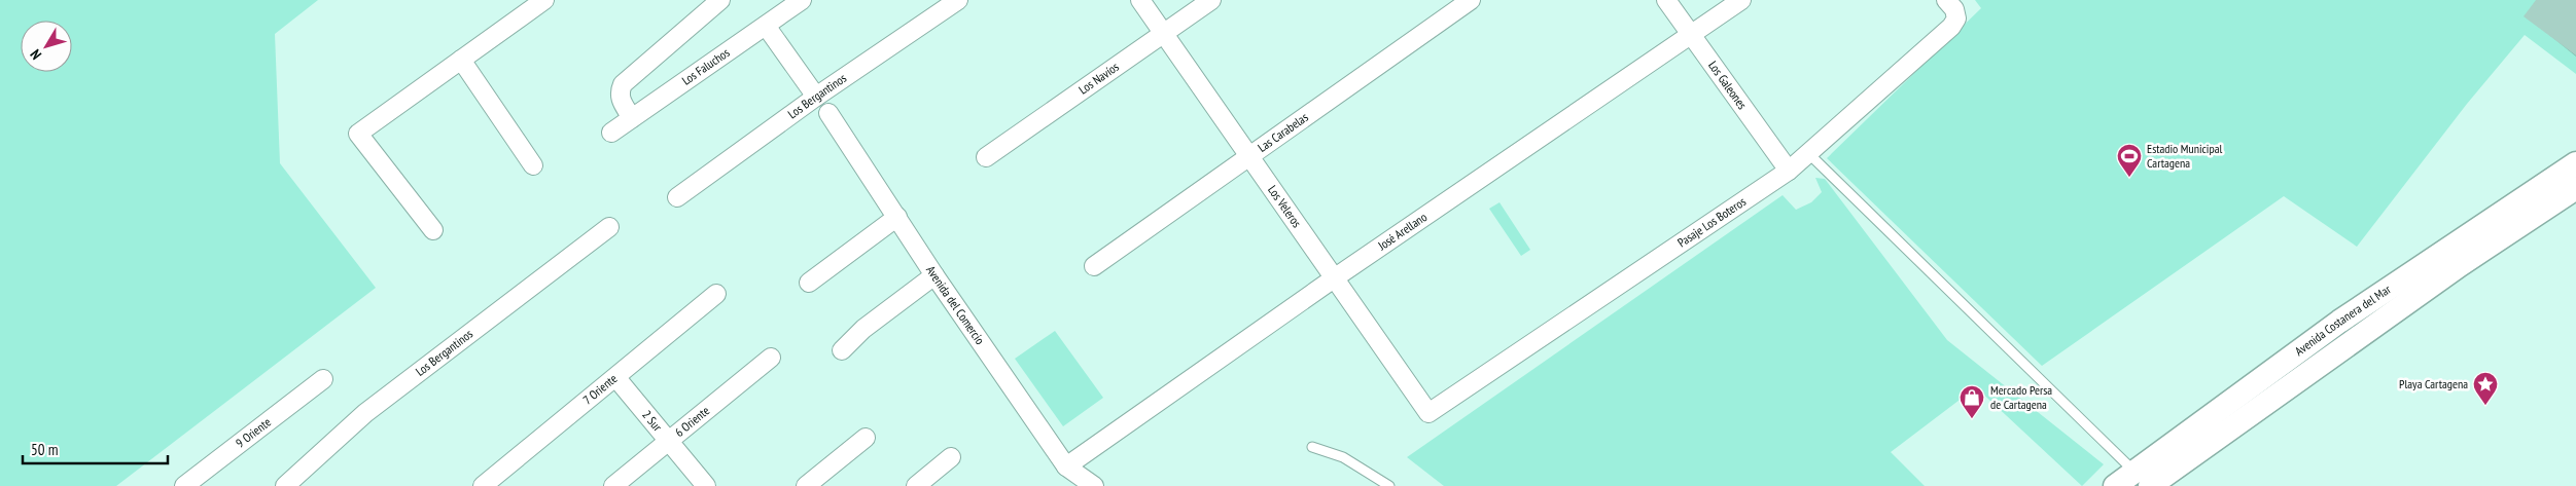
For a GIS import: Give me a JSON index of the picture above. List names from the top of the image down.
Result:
{
  "streets": {
    "street": [
      "Los Faluchos",
      "Los Navíos",
      "Los Galeones",
      "Los Bergantinos",
      "Las Carabelas",
      "Los Veleros",
      "Pasaje Los Boteros",
      "José Arellano",
      "Avenida del Comercio",
      "Avenida Costanera del Mar",
      "7 Oriente",
      "2 Sur",
      "6 Oriente",
      "9 Oriente"
    ]
  },
  "crossings": [
    ["Los Navíos", "Los Veleros"],
    ["Los Galeones", "Pasaje Los Boteros"],
    ["Los Galeones", "José Arellano"],
    ["Las Carabelas", "Los Veleros"],
    ["Los Veleros", "Pasaje Los Boteros"],
    ["Los Veleros", "José Arellano"],
    ["José Arellano", "Avenida del Comercio"],
    ["7 Oriente", "2 Sur"],
    ["2 Sur", "6 Oriente"]
  ],
  "places": {
    "sports": ["Estadio Municipal Cartagena"],
    "place": ["Playa Cartagena"],
    "shop": ["Mercado Persa de Cartagena"]
  },
  "scale_bar": "50 m",
  "north": "bottom left"
}
